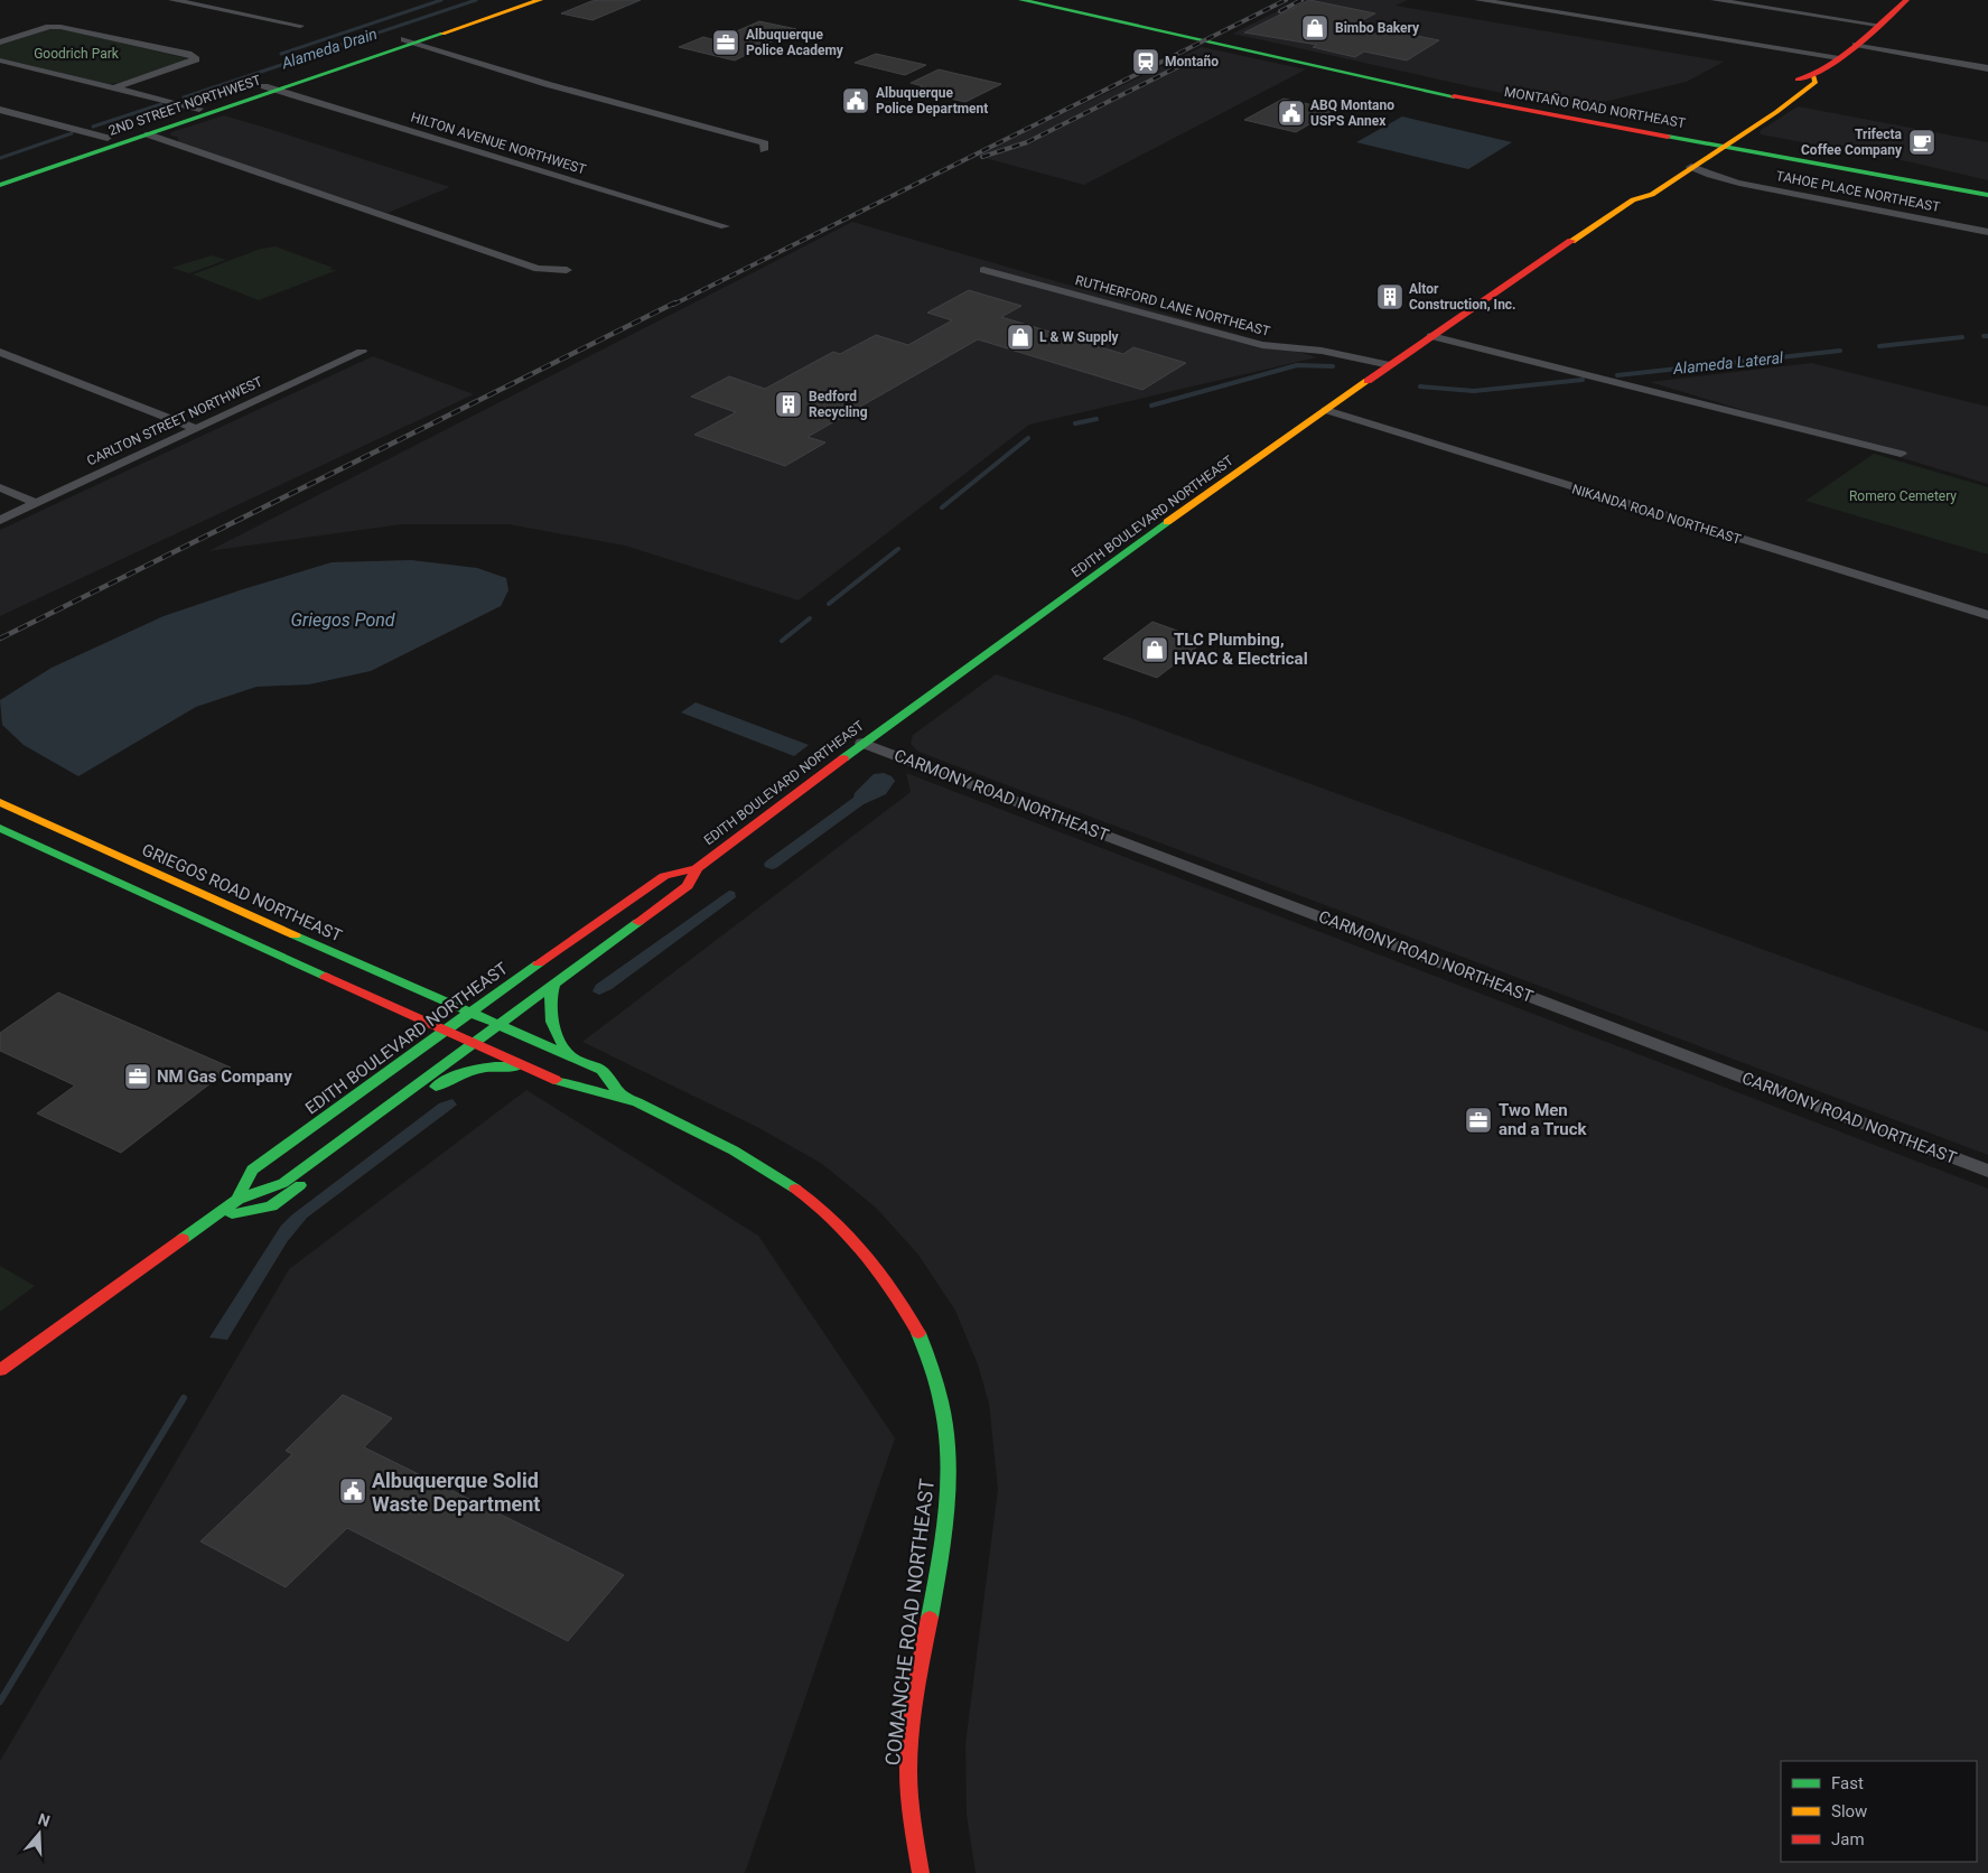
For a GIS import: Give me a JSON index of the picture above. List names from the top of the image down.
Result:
{
  "streets": {
    "main road": [
      "2ND STREET NORTHWEST",
      "MONTAÑO ROAD NORTHEAST",
      "EDITH BOULEVARD NORTHEAST",
      "GRIEGOS ROAD NORTHEAST",
      "COMANCHE ROAD NORTHEAST"
    ],
    "street": [
      "HILTON AVENUE NORTHWEST",
      "TAHOE PLACE NORTHEAST",
      "RUTHERFORD LANE NORTHEAST",
      "CARLTON STREET NORTHWEST",
      "NIKANDA ROAD NORTHEAST",
      "CARMONY ROAD NORTHEAST"
    ]
  },
  "crossings": [
    ["2ND STREET NORTHWEST", "HILTON AVENUE NORTHWEST"],
    ["MONTAÑO ROAD NORTHEAST", "EDITH BOULEVARD NORTHEAST"],
    ["TAHOE PLACE NORTHEAST", "EDITH BOULEVARD NORTHEAST"],
    ["RUTHERFORD LANE NORTHEAST", "EDITH BOULEVARD NORTHEAST"],
    ["NIKANDA ROAD NORTHEAST", "EDITH BOULEVARD NORTHEAST"],
    ["EDITH BOULEVARD NORTHEAST", "CARMONY ROAD NORTHEAST"],
    ["EDITH BOULEVARD NORTHEAST", "GRIEGOS ROAD NORTHEAST"],
    ["EDITH BOULEVARD NORTHEAST", "COMANCHE ROAD NORTHEAST"],
    ["GRIEGOS ROAD NORTHEAST", "COMANCHE ROAD NORTHEAST"]
  ],
  "water": ["Alameda Drain", "Alameda Lateral", "Griegos Pond"],
  "parks": ["Goodrich Park", "Romero Cemetery"],
  "places": {
    "shop": ["Bimbo Bakery", "L & W Supply", "TLC Plumbing, HVAC & Electrical"],
    "office": ["Albuquerque Police Academy", "NM Gas Company", "Two Men and a Truck"],
    "station": ["Montaño"],
    "public building": ["Albuquerque Police Department", "ABQ Montano USPS Annex", "Albuquerque Solid Waste Department"],
    "cafe": ["Trifecta Coffee Company"],
    "building": ["Altor Construction, Inc.", "Bedford Recycling"]
  },
  "legend": ["Fast", "Slow", "Jam"],
  "north": "top"
}
